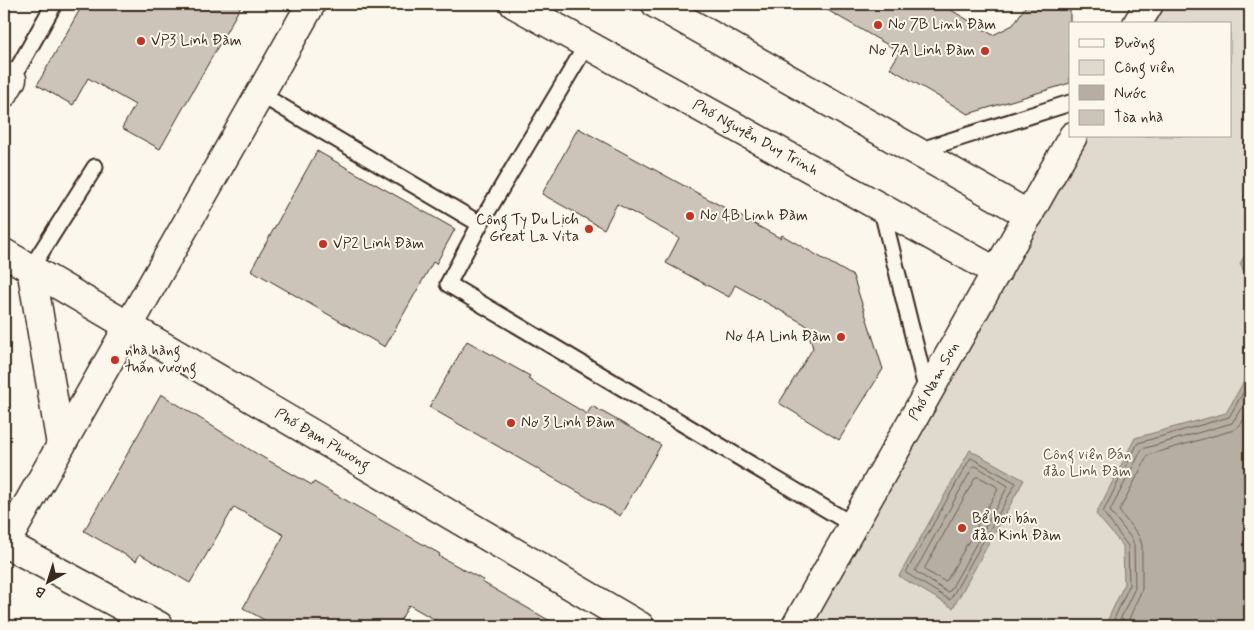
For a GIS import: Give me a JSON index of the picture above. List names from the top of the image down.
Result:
{
  "streets": {
    "street": ["Phố Nguyễn Duy Trinh", "Phố Nam Sơn", "Phố Đạm Phương"]
  },
  "crossings": [
    ["Phố Nguyễn Duy Trinh", "Phố Nam Sơn"]
  ],
  "parks": ["Công viên Bán đảo Linh Đàm"],
  "places": [
    "Nơ 7B Linh Đàm",
    "VP3 Linh Đàm",
    "Nơ 7A Linh Đàm",
    "Nơ 4B Linh Đàm",
    "Công Ty Du Lịch Great La Vita",
    "VP2 Linh Đàm",
    "Nơ 4A Linh Đàm",
    "nhà hàng tuấn vương",
    "Nơ 3 Linh Đàm",
    "Bể bơi bán đảo Kinh Đàm"
  ],
  "legend": [
    "Đường",
    "Công viên",
    "Nước",
    "Tòa nhà"
  ],
  "north": "bottom left"
}
